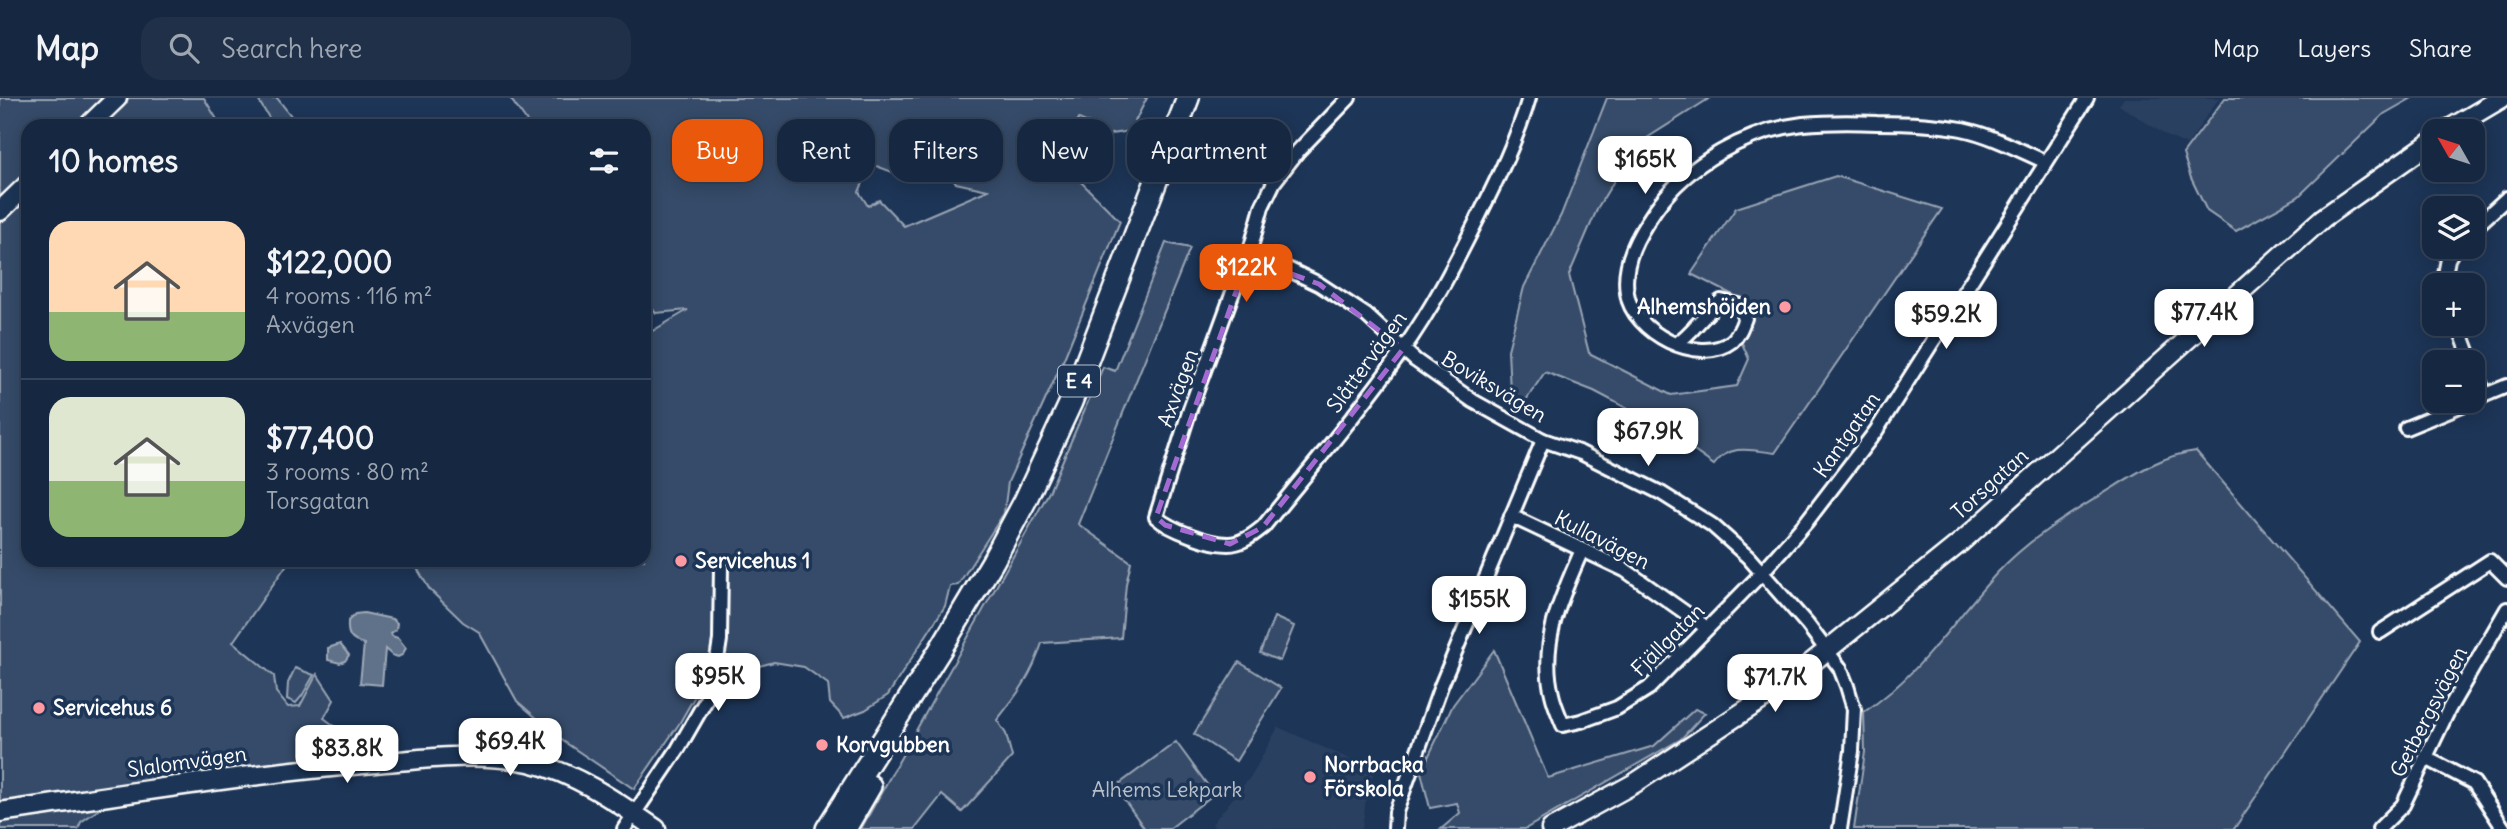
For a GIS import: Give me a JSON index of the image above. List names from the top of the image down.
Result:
{
  "streets": {
    "highway": ["E 4"],
    "main road": ["Torsgatan", "Slalomvägen"],
    "street": [
      "Slåttervägen",
      "Boviksvägen",
      "Axvägen",
      "Kantgatan",
      "Kullavägen",
      "Fjällgatan",
      "Getbergsvägen"
    ]
  },
  "crossings": [
    ["Slåttervägen", "Boviksvägen"],
    ["Slåttervägen", "Axvägen"],
    ["Boviksvägen", "Axvägen"],
    ["Boviksvägen", "Kantgatan"],
    ["Boviksvägen", "Torsgatan"],
    ["Boviksvägen", "Fjällgatan"],
    ["Kantgatan", "Fjällgatan"],
    ["Kullavägen", "Fjällgatan"]
  ],
  "parks": ["Alhems Lekpark"],
  "places": [
    "Alhemshöjden",
    "Servicehus 1",
    "Servicehus 6",
    "Korvgubben",
    "Norrbacka Förskola"
  ],
  "north": "top left",
  "page": {
    "header": "Map",
    "search": "Search here",
    "nav": ["Map", "Layers", "Share"],
    "map_buttons": ["+", "−"],
    "chip": [
      "Buy",
      "Rent",
      "Filters",
      "New",
      "Apartment"
    ],
    "heading": "10 homes",
    "price": [
      "$165K",
      "$122K",
      "$77.4K",
      "$59.2K",
      "$67.9K",
      "$155K",
      "$95K",
      "$71.7K",
      "$69.4K",
      "$83.8K"
    ],
    "list": [
      {
        "name": "$122,000",
        "note": "4 rooms · 116 m² · Axvägen"
      },
      {
        "name": "$77,400",
        "note": "3 rooms · 80 m² · Torsgatan"
      }
    ]
  }
}
